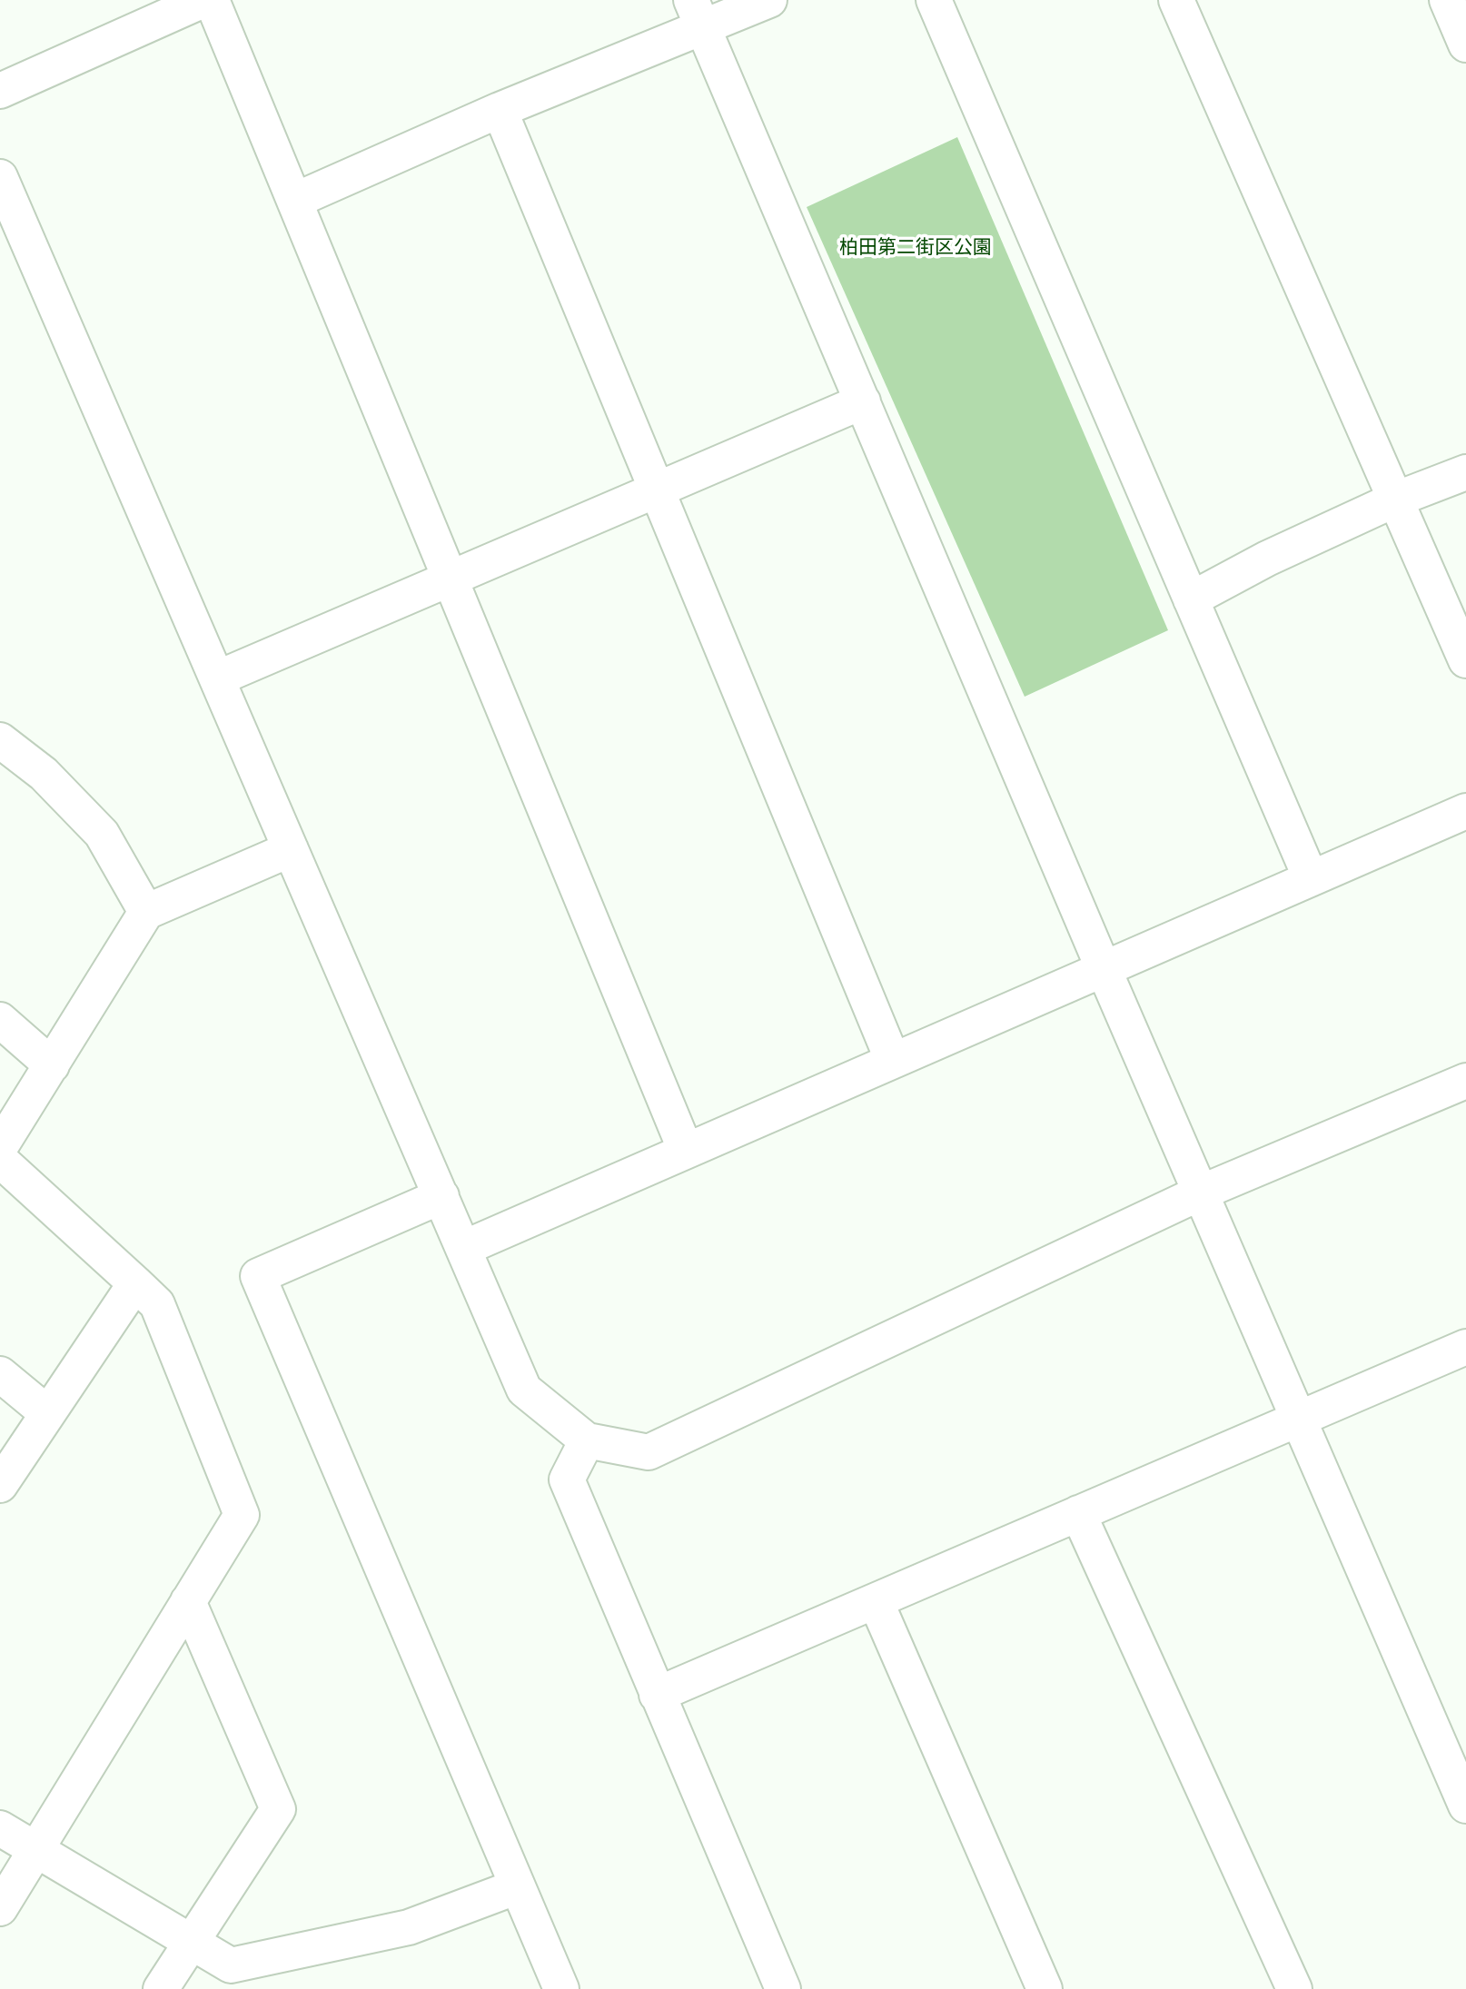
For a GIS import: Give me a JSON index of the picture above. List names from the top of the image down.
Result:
{
  "parks": ["柏田第二街区公園"]
}
